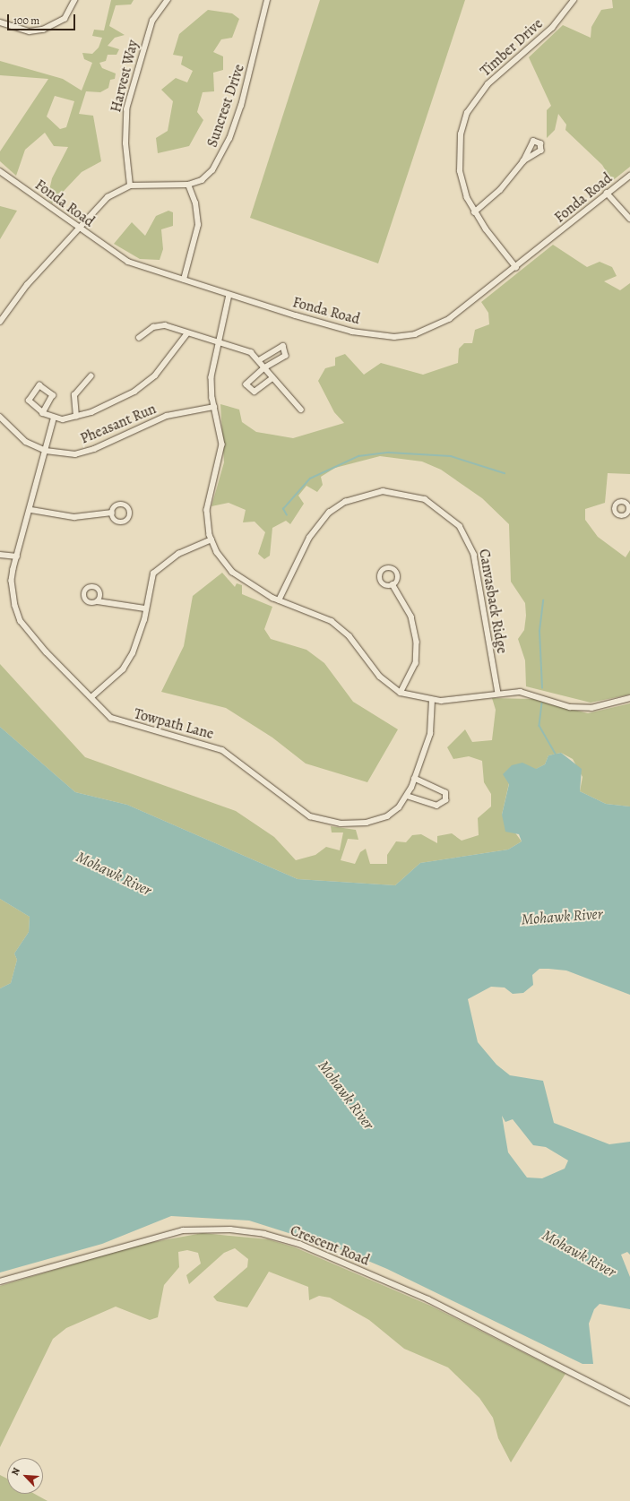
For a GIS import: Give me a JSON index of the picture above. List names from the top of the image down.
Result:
{
  "streets": {
    "street": [
      "Timber Drive",
      "Harvest Way",
      "Suncrest Drive",
      "Fonda Road",
      "Pheasant Run",
      "Canvasback Ridge",
      "Towpath Lane",
      "Crescent Road"
    ]
  },
  "crossings": [
    ["Timber Drive", "Fonda Road"],
    ["Harvest Way", "Suncrest Drive"],
    ["Suncrest Drive", "Fonda Road"],
    ["Pheasant Run", "Towpath Lane"]
  ],
  "water": ["Mohawk River"],
  "scale_bar": "100 m",
  "north": "top left"
}
